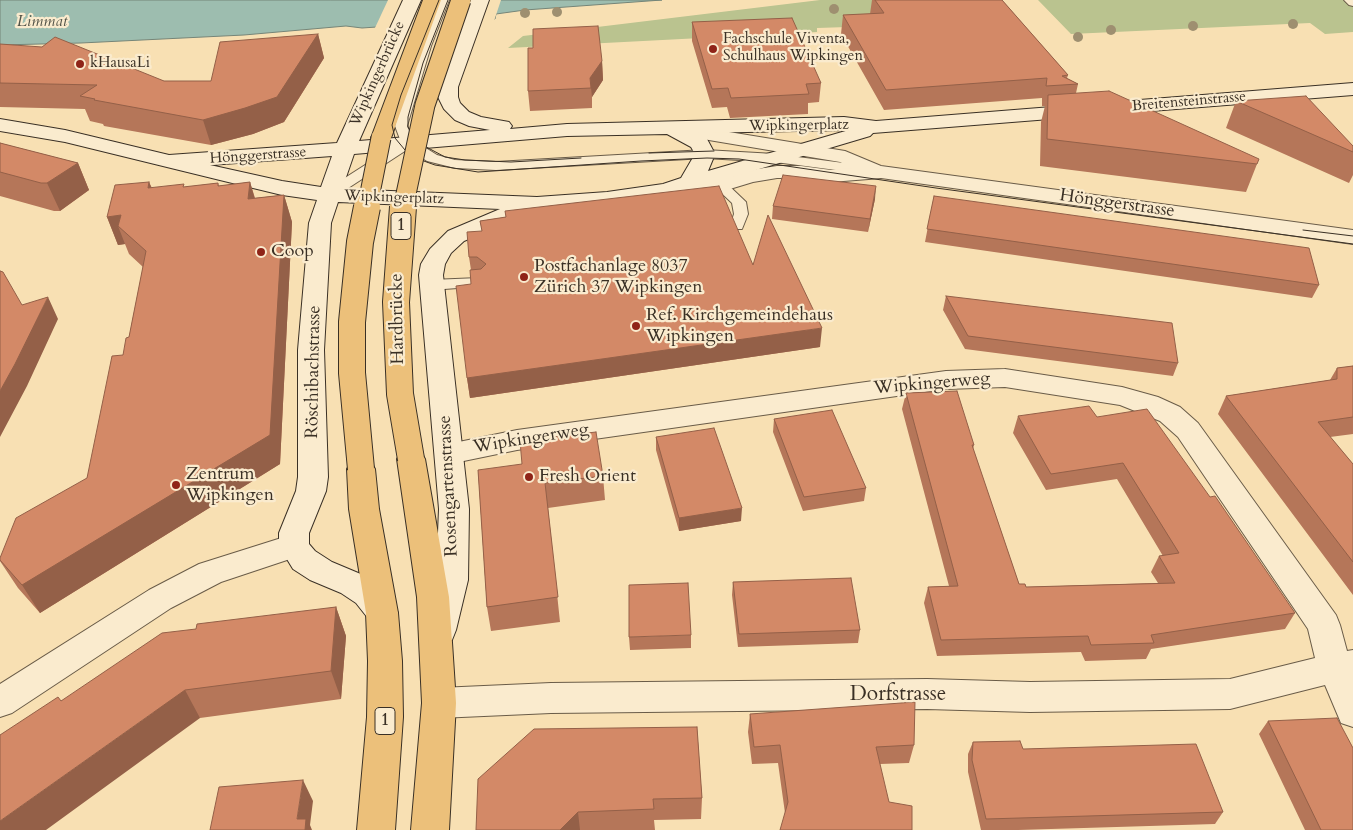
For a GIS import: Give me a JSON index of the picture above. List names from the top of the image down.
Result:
{
  "streets": {
    "main road": ["1", "Hardbrücke", "Rosengartenstrasse"],
    "street": [
      "Wipkingerbrücke",
      "Breitensteinstrasse",
      "Wipkingerplatz",
      "Hönggerstrasse",
      "Röschibachstrasse",
      "Wipkingerweg",
      "Dorfstrasse"
    ]
  },
  "crossings": [
    ["Wipkingerbrücke", "Wipkingerplatz"],
    ["Wipkingerbrücke", "Hönggerstrasse"],
    ["Breitensteinstrasse", "Wipkingerplatz"],
    ["Wipkingerplatz", "Hönggerstrasse"],
    ["Wipkingerplatz", "Röschibachstrasse"],
    ["Wipkingerplatz", "Rosengartenstrasse"],
    ["Hönggerstrasse", "Röschibachstrasse"],
    ["Hardbrücke", "Rosengartenstrasse"],
    ["Wipkingerweg", "Rosengartenstrasse"],
    ["Wipkingerweg", "Dorfstrasse"],
    ["Rosengartenstrasse", "Dorfstrasse"]
  ],
  "water": ["Limmat"],
  "places": [
    "Fachschule Viventa, Schulhaus Wipkingen",
    "kHausaLi",
    "Coop",
    "Postfachanlage 8037 Zürich 37 Wipkingen",
    "Ref. Kirchgemeindehaus Wipkingen",
    "Fresh Orient",
    "Zentrum Wipkingen"
  ]
}
